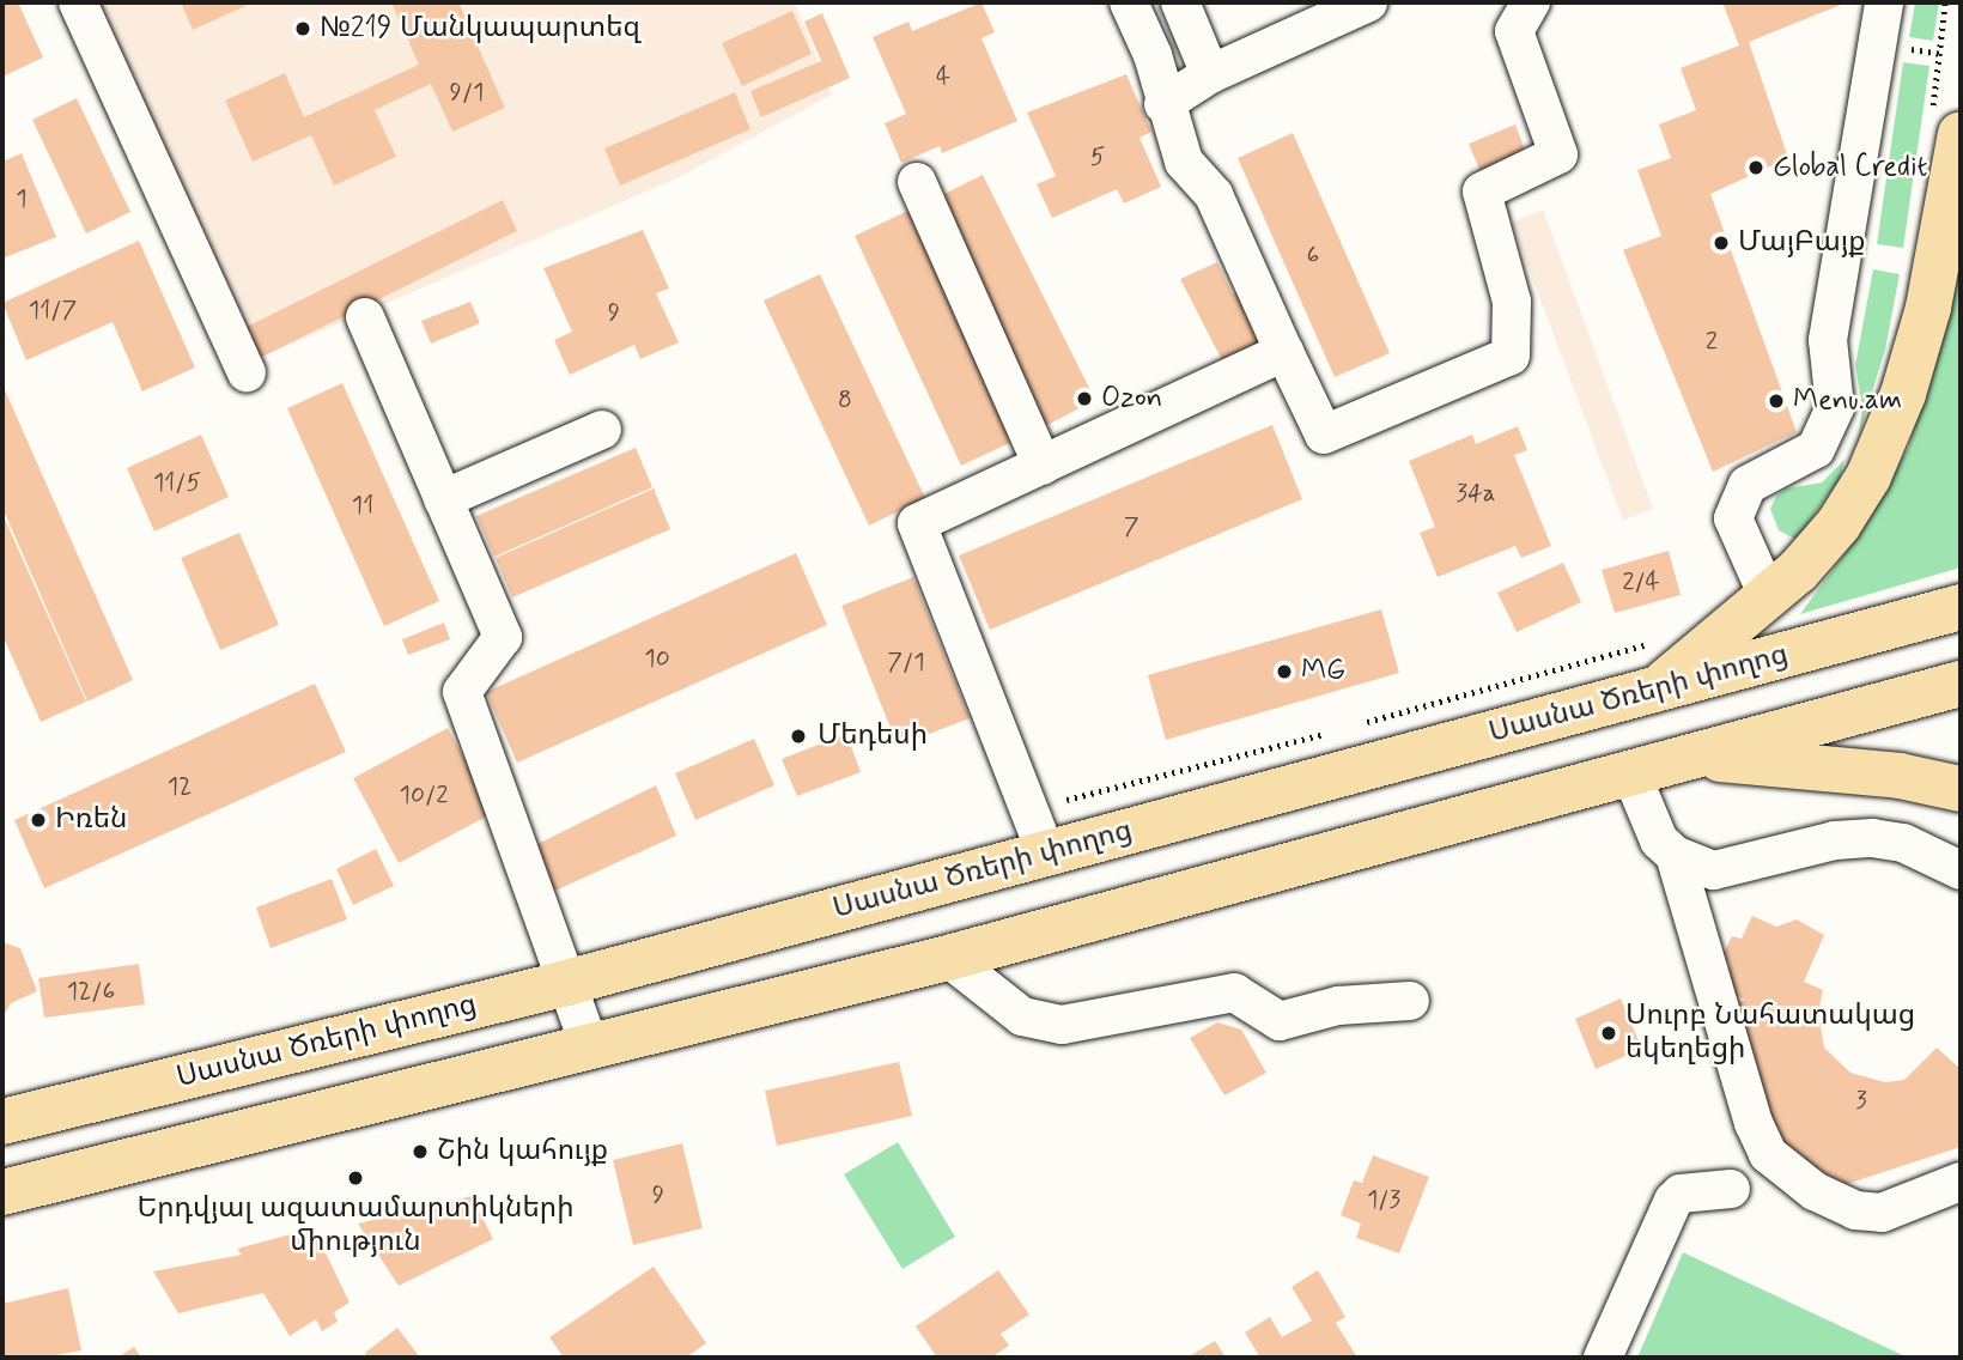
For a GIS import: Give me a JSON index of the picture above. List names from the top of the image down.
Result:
{
  "streets": {
    "main road": ["Սասնա Ծռերի փողոց"]
  },
  "places": [
    "№219 Մանկապարտեզ",
    "Global Credit",
    "ՄայԲայք",
    "Ozon",
    "Menu.am",
    "MG",
    "Մեդեսի",
    "Իռեն",
    "Սուրբ Նահատակաց եկեղեցի",
    "Շին կահույք",
    "Երդվյալ ազատամարտիկների միություն"
  ],
  "house_numbers": [
    "4",
    "9/1",
    "5",
    "1",
    "6",
    "11/7",
    "9",
    "2",
    "8",
    "11/5",
    "34a",
    "11",
    "7",
    "2/4",
    "10",
    "7/1",
    "12",
    "10/2",
    "12/6",
    "3",
    "9",
    "1/3"
  ]
}
